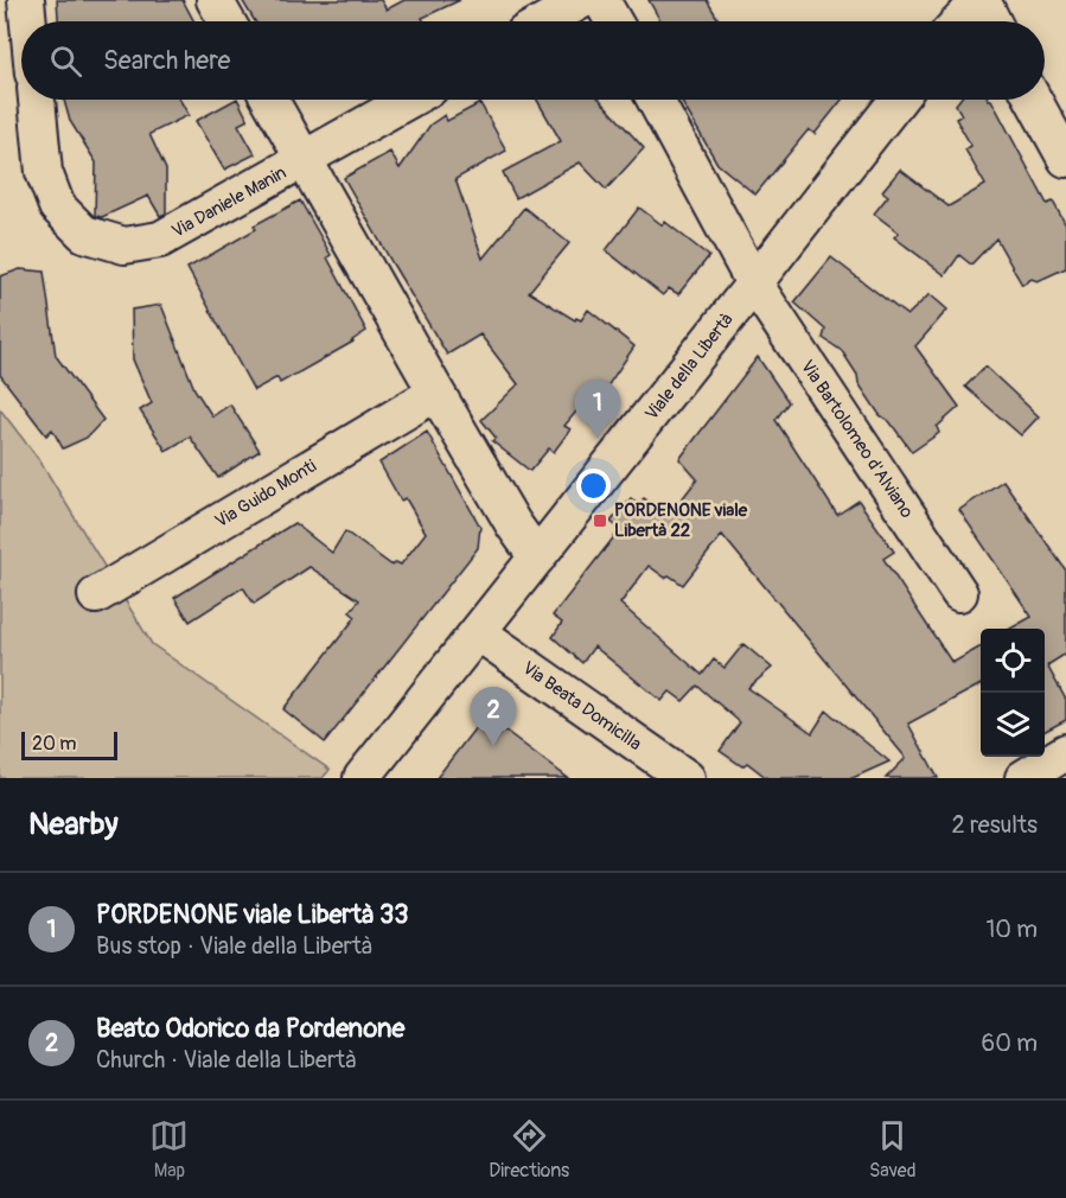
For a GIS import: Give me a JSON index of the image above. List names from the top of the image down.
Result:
{
  "streets": {
    "street": [
      "Via Daniele Manin",
      "Viale della Libertà",
      "Via Bartolomeo d'Alviano",
      "Via Guido Monti",
      "Via Beata Domicilla"
    ]
  },
  "crossings": [
    ["Viale della Libertà", "Via Bartolomeo d'Alviano"],
    ["Viale della Libertà", "Via Beata Domicilla"]
  ],
  "places": {
    "transit": ["PORDENONE viale Libertà 22"]
  },
  "scale_bar": "20 m",
  "page": {
    "search": "Search here",
    "pins": ["1", "2"],
    "scale": "20 m",
    "heading": ["Nearby", "2 results"],
    "list": [
      {
        "mark": "1",
        "name": "PORDENONE viale Libertà 33",
        "note": "Bus stop · Viale della Libertà",
        "value": "10 m"
      },
      {
        "mark": "2",
        "name": "Beato Odorico da Pordenone",
        "note": "Church · Viale della Libertà",
        "value": "60 m"
      }
    ],
    "nav": ["Map", "Directions", "Saved"]
  }
}
